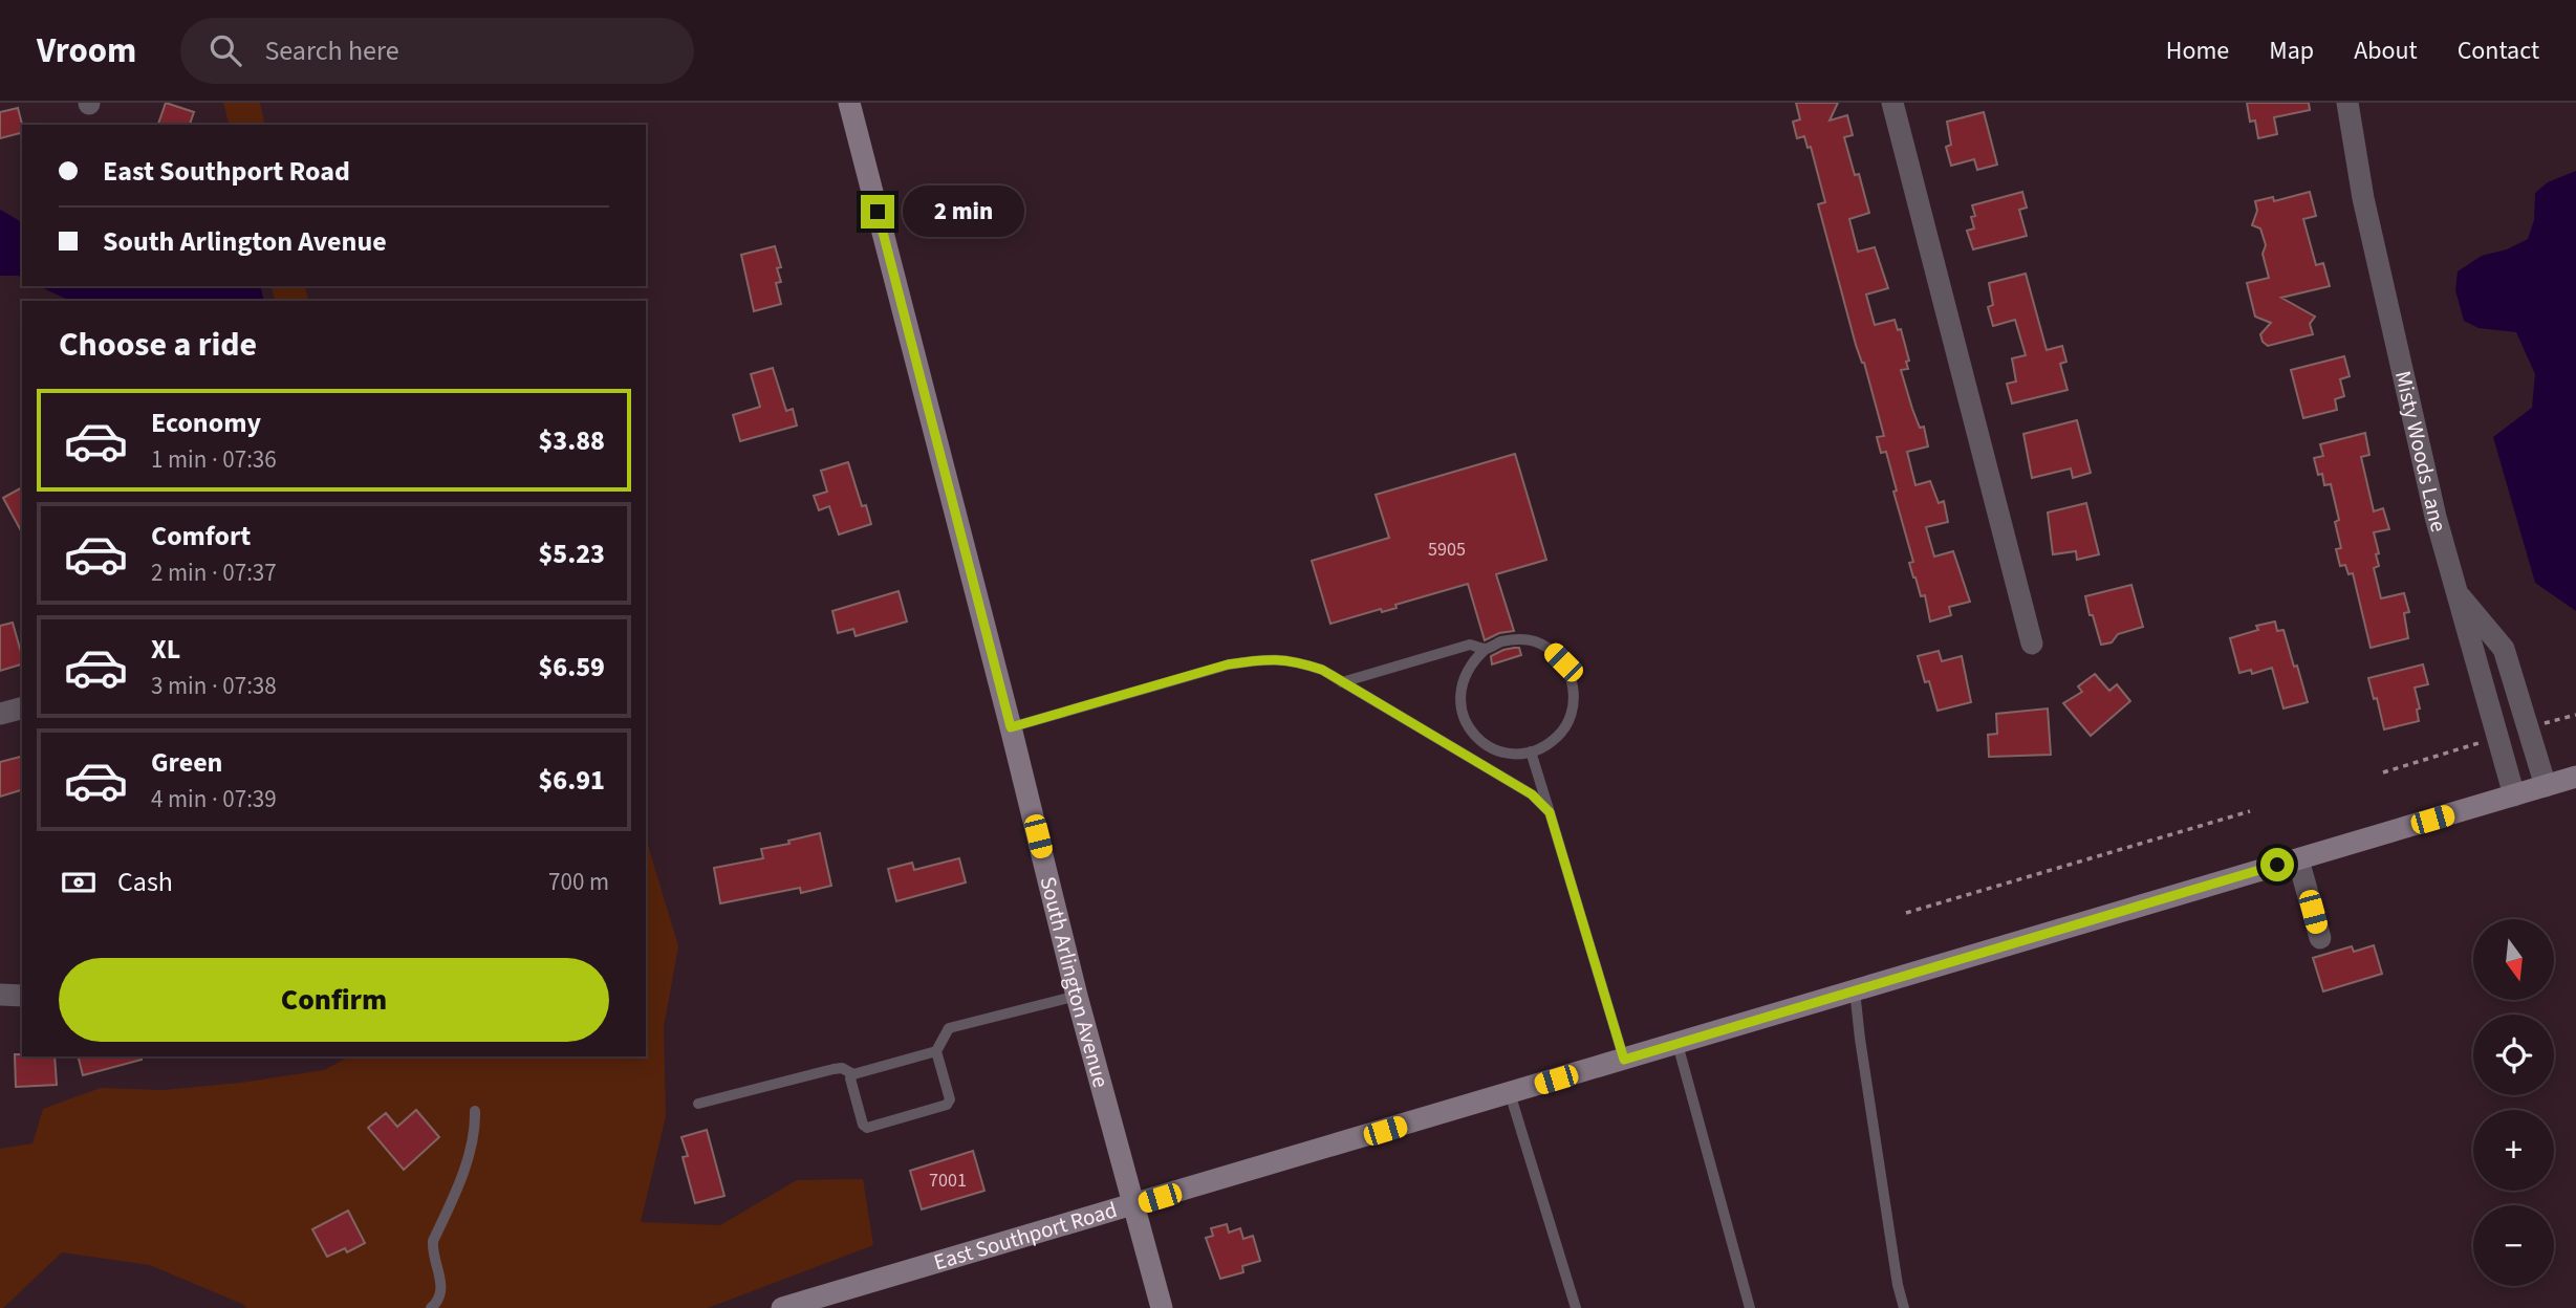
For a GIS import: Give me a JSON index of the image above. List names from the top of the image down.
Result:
{
  "streets": {
    "main road": ["South Arlington Avenue", "East Southport Road"],
    "street": ["Misty Woods Lane"]
  },
  "crossings": [
    ["Misty Woods Lane", "East Southport Road"],
    ["South Arlington Avenue", "East Southport Road"]
  ],
  "house_numbers": ["5905", "7001"],
  "north": "bottom",
  "page": {
    "header": "Vroom",
    "search": "Search here",
    "nav": [
      "Home",
      "Map",
      "About",
      "Contact"
    ],
    "banner": ["East Southport Road", "South Arlington Avenue"],
    "bubble": "2 min",
    "heading": "Choose a ride",
    "list": [
      {
        "name": "Economy",
        "note": "1 min · 07:36",
        "value": "$3.88"
      },
      {
        "name": "Comfort",
        "note": "2 min · 07:37",
        "value": "$5.23"
      },
      {
        "name": "XL",
        "note": "3 min · 07:38",
        "value": "$6.59"
      },
      {
        "name": "Green",
        "note": "4 min · 07:39",
        "value": "$6.91"
      }
    ],
    "pay": ["Cash", "700 m"],
    "map_buttons": ["+", "−"],
    "buttons": "Confirm"
  }
}
